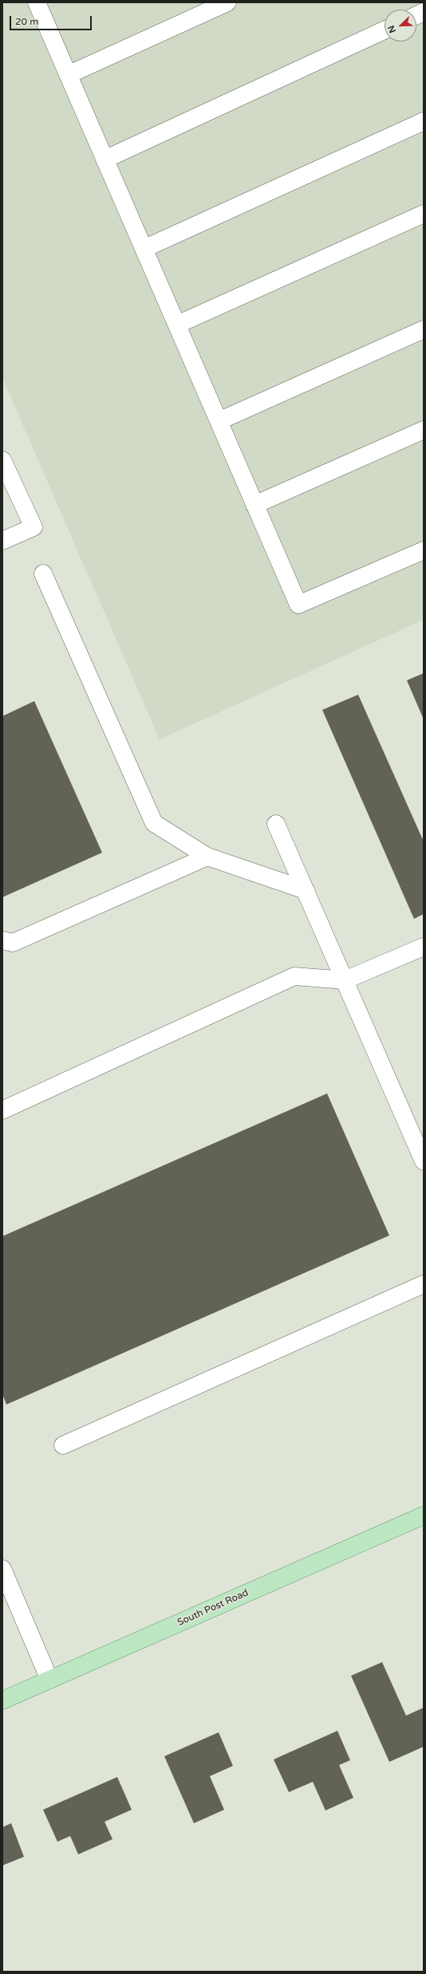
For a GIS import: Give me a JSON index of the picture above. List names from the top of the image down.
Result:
{
  "streets": {
    "main road": ["South Post Road"]
  },
  "scale_bar": "20 m",
  "north": "bottom left"
}
